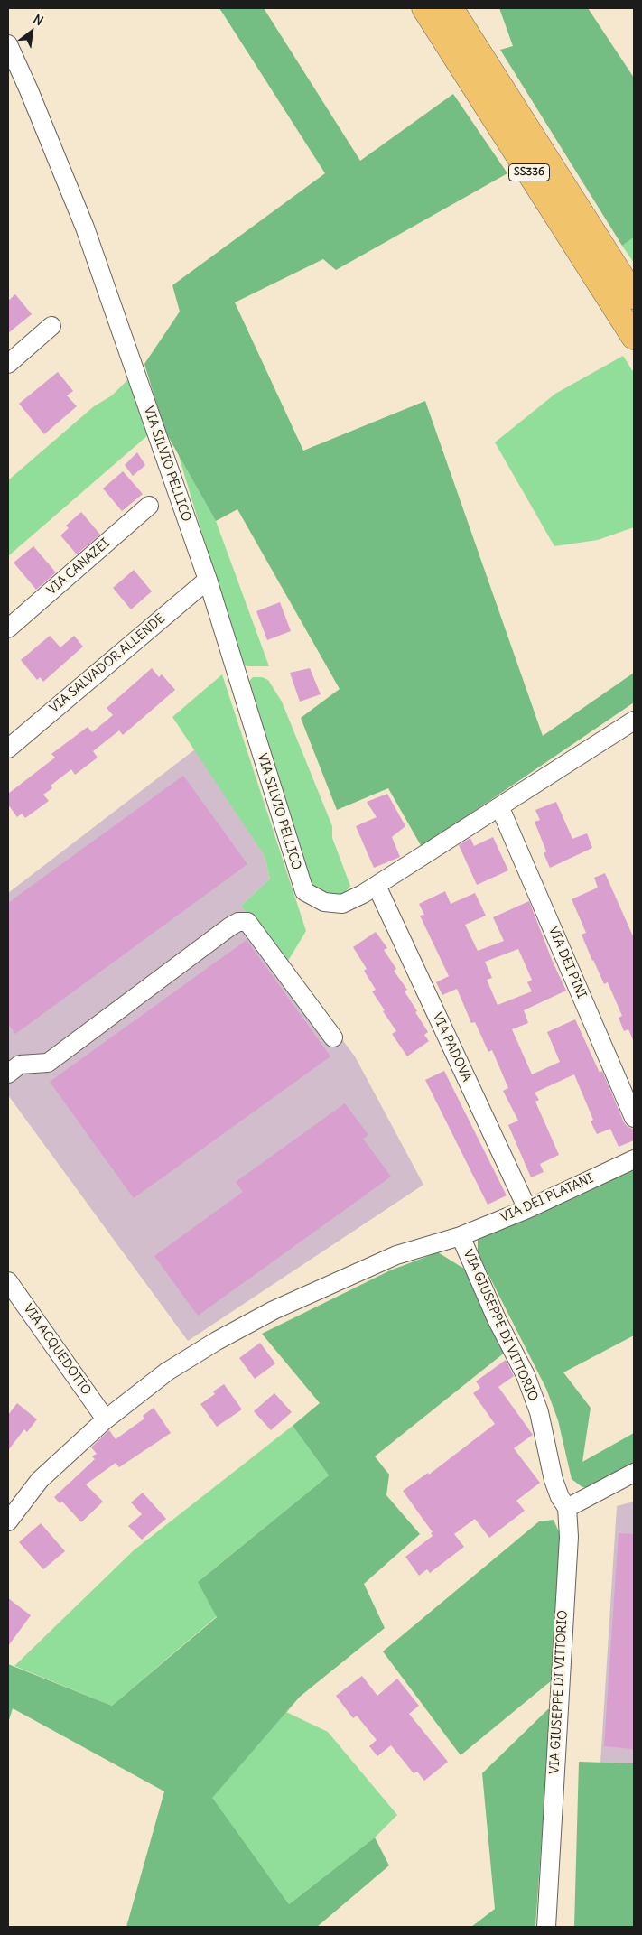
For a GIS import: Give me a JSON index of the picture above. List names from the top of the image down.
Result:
{
  "streets": {
    "highway": ["SS336"],
    "street": [
      "VIA SILVIO PELLICO",
      "VIA CANAZEI",
      "VIA SALVADOR ALLENDE",
      "VIA DEI PINI",
      "VIA PADOVA",
      "VIA DEI PLATANI",
      "VIA GIUSEPPE DI VITTORIO",
      "VIA ACQUEDOTTO"
    ]
  },
  "crossings": [
    ["VIA SILVIO PELLICO", "VIA SALVADOR ALLENDE"],
    ["VIA SILVIO PELLICO", "VIA PADOVA"],
    ["VIA PADOVA", "VIA DEI PLATANI"],
    ["VIA DEI PLATANI", "VIA GIUSEPPE DI VITTORIO"],
    ["VIA GIUSEPPE DI VITTORIO", "VIA ACQUEDOTTO"]
  ],
  "north": "top right"
}
